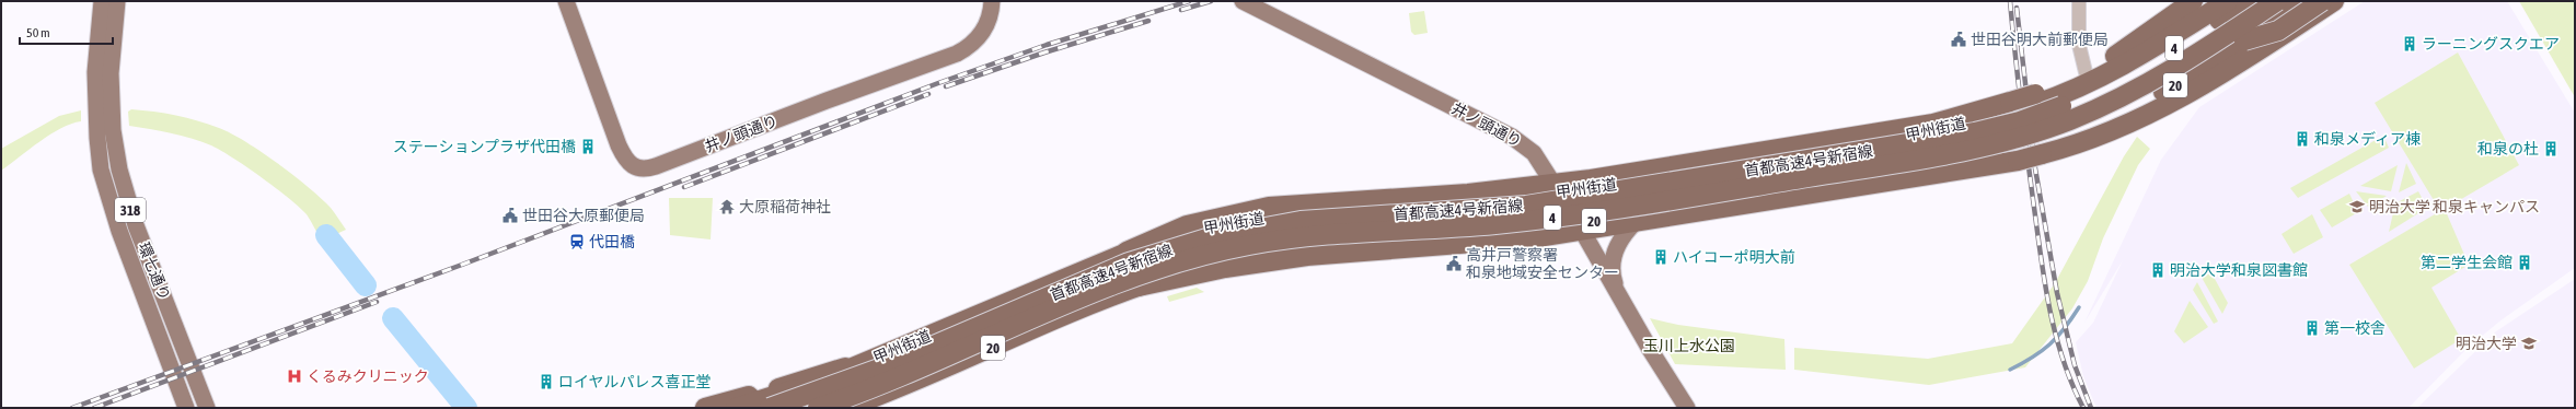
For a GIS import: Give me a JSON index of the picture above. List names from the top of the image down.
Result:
{
  "streets": {
    "highway": [
      "4",
      "20",
      "甲州街道",
      "首都高速4号新宿線"
    ],
    "main road": ["井ノ頭通り", "318", "環七通り"]
  },
  "crossings": [
    ["20", "井ノ頭通り"],
    ["20", "甲州街道"]
  ],
  "parks": ["玉川上水公園"],
  "places": {
    "public building": ["世田谷明大前郵便局", "世田谷大原郵便局", "高井戸警察署 和泉地域安全センター"],
    "building": [
      "ラーニングスクエア",
      "和泉メディア棟",
      "ステーションプラザ代田橋",
      "和泉の杜",
      "ハイコーポ明大前",
      "第二学生会館",
      "明治大学和泉図書館",
      "第一校舎",
      "ロイヤルパレス喜正堂"
    ],
    "temple": ["大原稲荷神社"],
    "school or university": ["明治大学 和泉キャンパス", "明治大学"],
    "station": ["代田橋"],
    "hospital": ["くるみクリニック"]
  },
  "scale_bar": "50 m"
}
